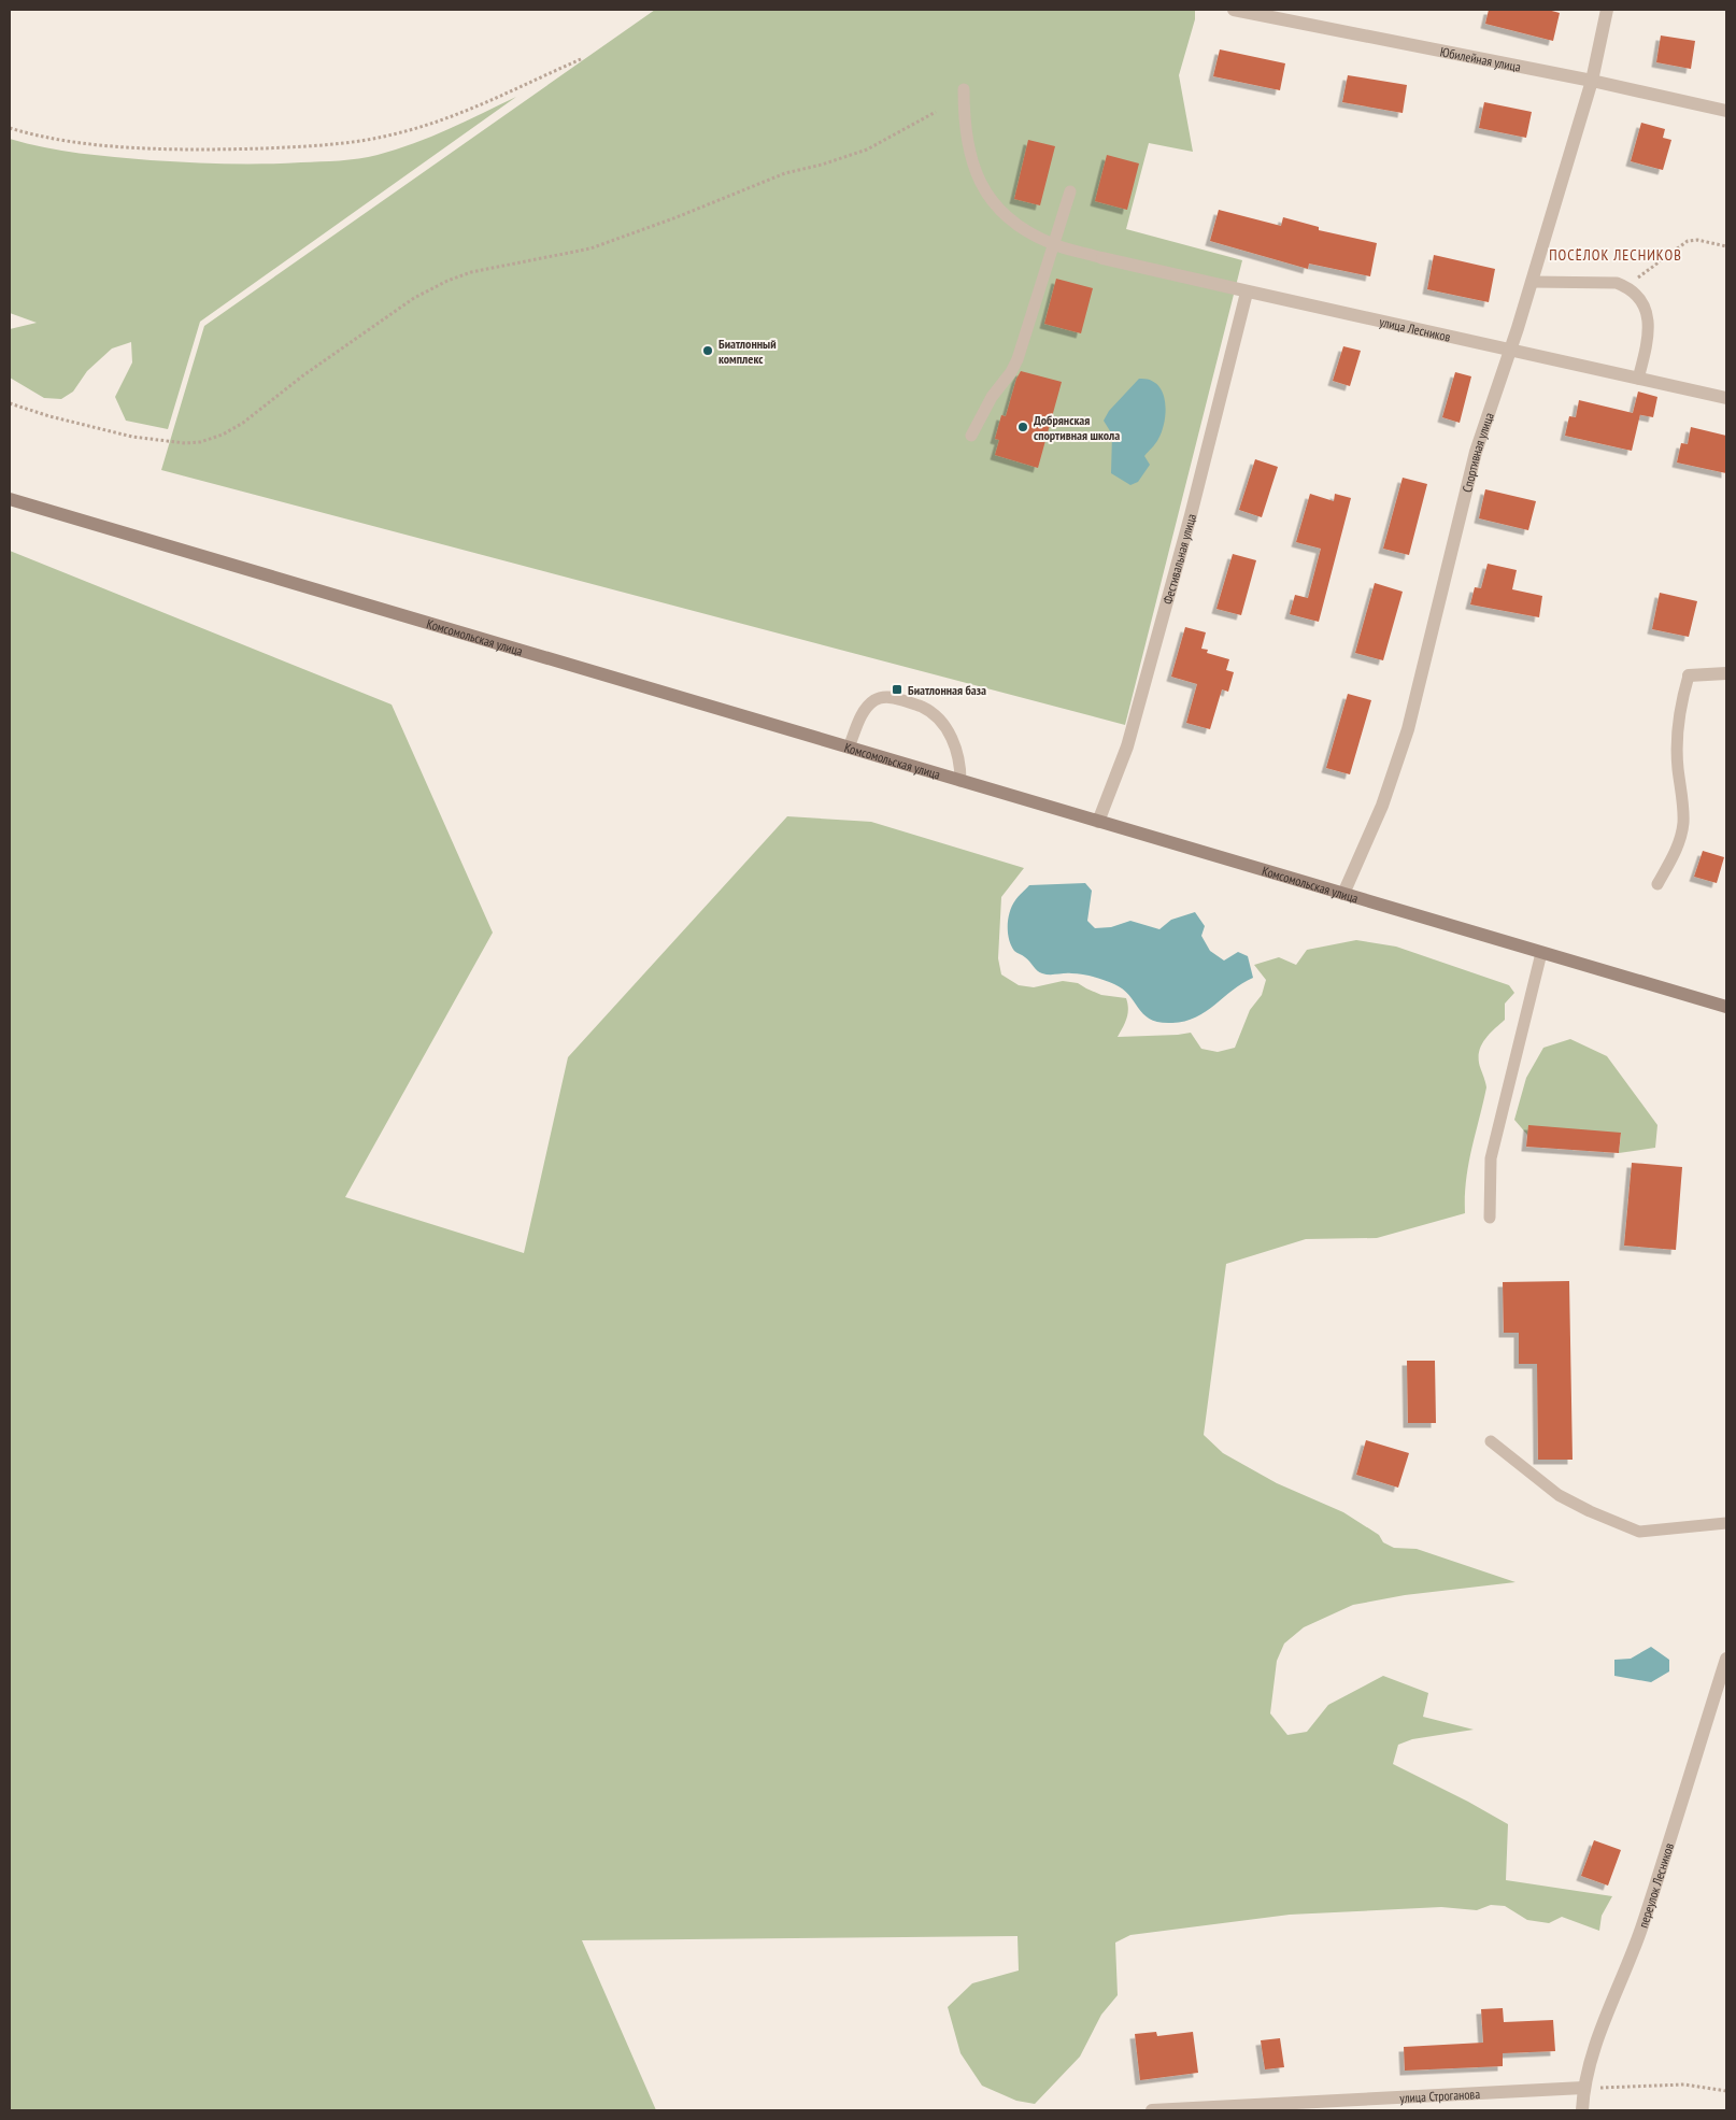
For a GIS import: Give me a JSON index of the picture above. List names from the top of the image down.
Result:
{
  "streets": {
    "main road": ["Комсомольская улица"],
    "street": [
      "Юбилейная улица",
      "улица Лесников",
      "Спортивная улица",
      "Фестивальная улица",
      "переулок Лесников",
      "улица Строганова"
    ]
  },
  "crossings": [
    ["Юбилейная улица", "Спортивная улица"],
    ["улица Лесников", "Спортивная улица"],
    ["улица Лесников", "Фестивальная улица"],
    ["Спортивная улица", "Комсомольская улица"],
    ["Фестивальная улица", "Комсомольская улица"],
    ["переулок Лесников", "улица Строганова"]
  ],
  "districts": ["ПОСЁЛОК ЛЕСНИКОВ"],
  "places": {
    "other": ["Биатлонный комплекс", "Добрянская спортивная школа"],
    "transit": ["Биатлонная база"]
  }
}
